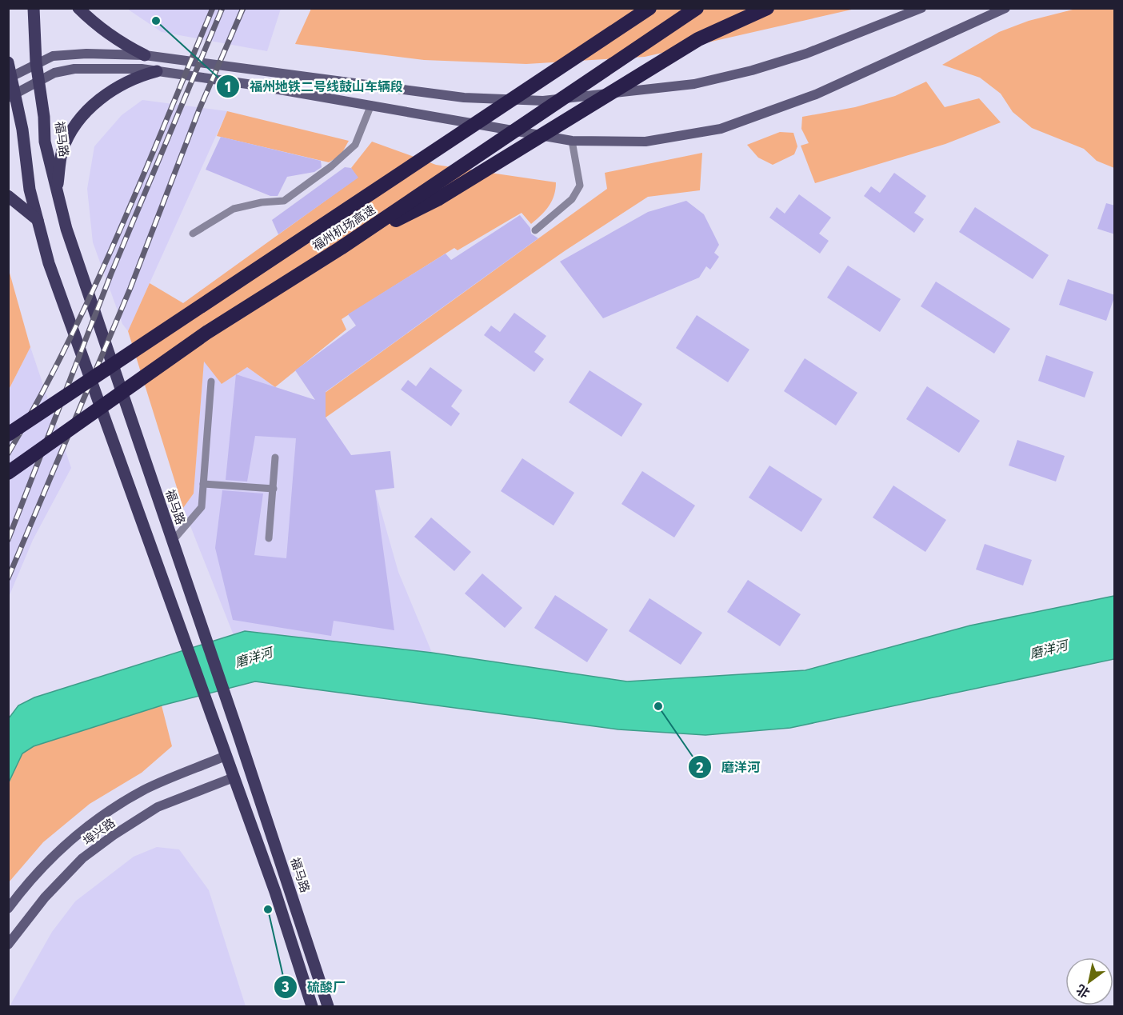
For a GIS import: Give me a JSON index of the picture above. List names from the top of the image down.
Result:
{
  "streets": {
    "highway": ["福州机场高速"],
    "main road": ["福马路", "埠兴路"]
  },
  "water": ["磨洋河"],
  "places": ["福州地铁二号线鼓山车辆段", "磨洋河", "硫酸厂"],
  "north": "bottom left"
}
